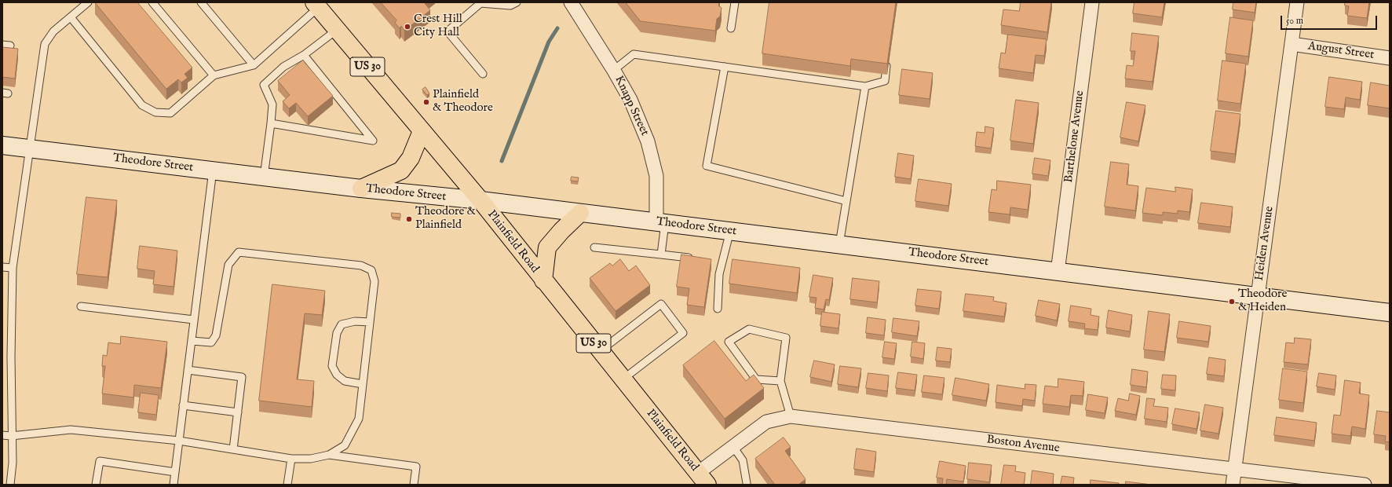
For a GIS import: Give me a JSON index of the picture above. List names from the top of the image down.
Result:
{
  "streets": {
    "main road": ["US 30", "Theodore Street", "Plainfield Road"],
    "street": [
      "August Street",
      "Knapp Street",
      "Barthelone Avenue",
      "Heiden Avenue",
      "Boston Avenue"
    ]
  },
  "crossings": [
    ["August Street", "Heiden Avenue"],
    ["Knapp Street", "Theodore Street"],
    ["Barthelone Avenue", "Theodore Street"],
    ["Theodore Street", "Plainfield Road"],
    ["Theodore Street", "Heiden Avenue"],
    ["Plainfield Road", "Boston Avenue"],
    ["Heiden Avenue", "Boston Avenue"]
  ],
  "places": [
    "Crest Hill City Hall",
    "Plainfield & Theodore",
    "Theodore & Plainfield",
    "Theodore & Heiden"
  ],
  "scale_bar": "50 m"
}
